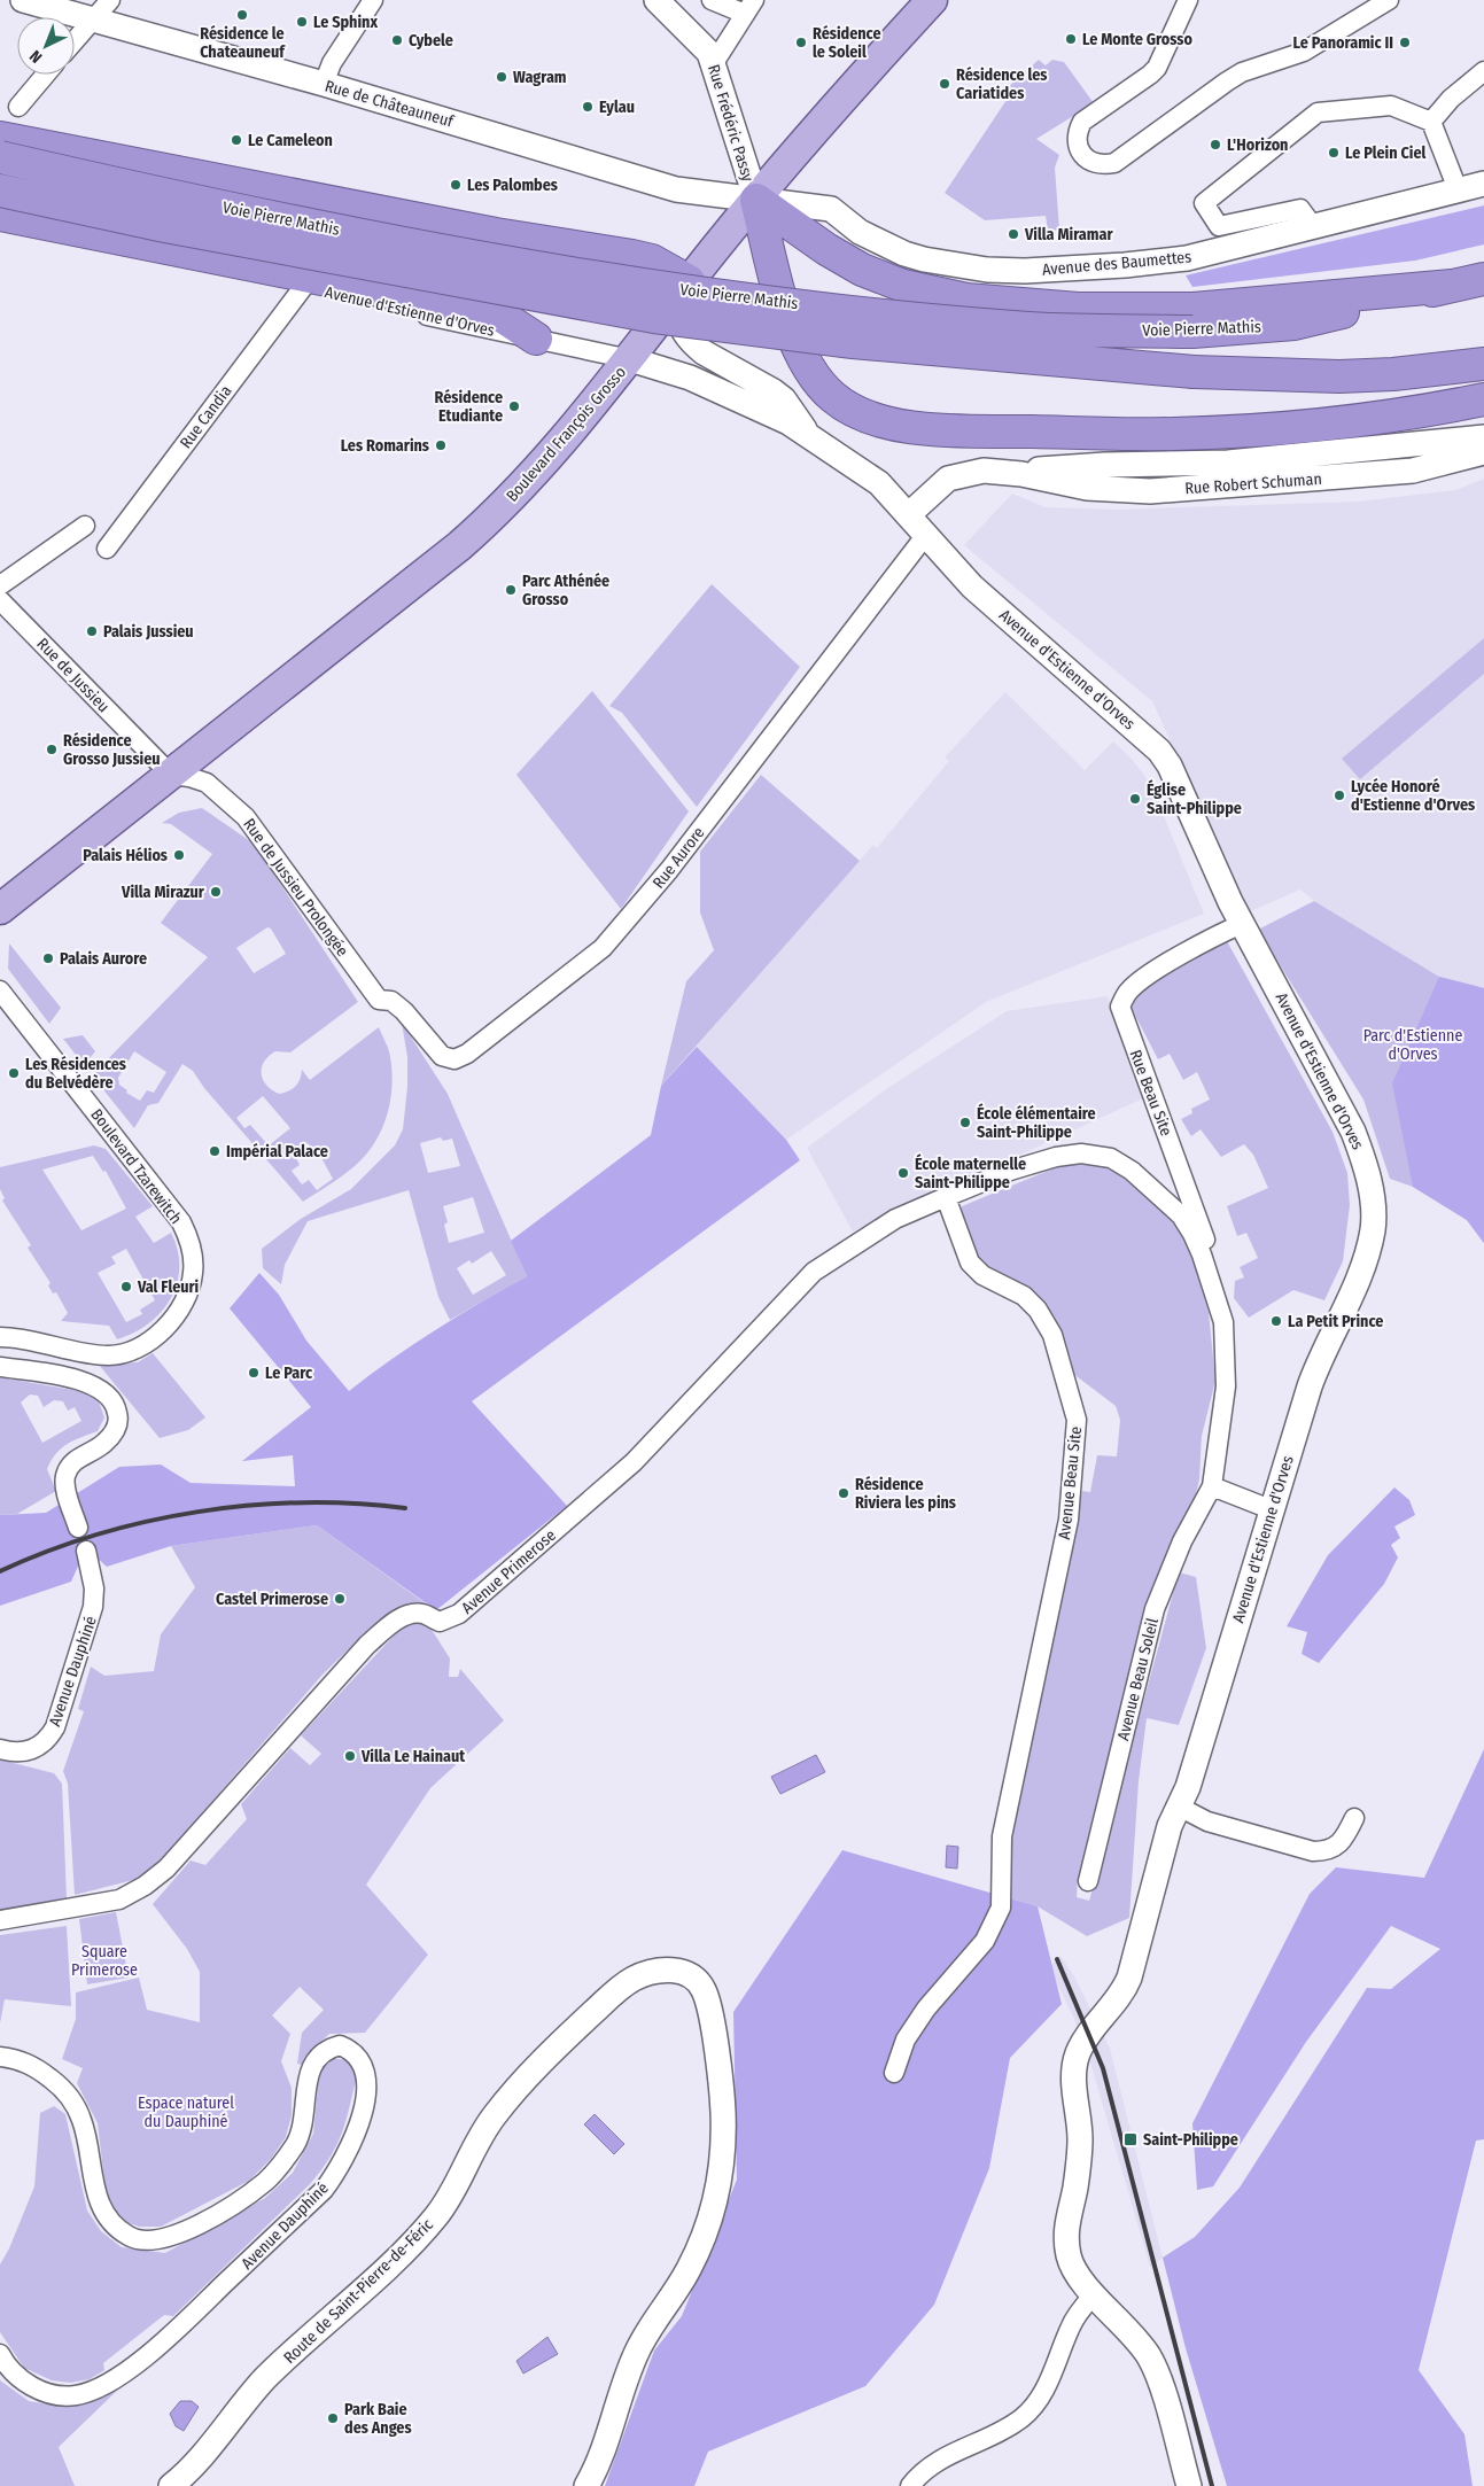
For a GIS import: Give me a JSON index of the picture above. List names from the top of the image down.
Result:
{
  "streets": {
    "highway": ["Voie Pierre Mathis"],
    "main road": ["Boulevard François Grosso"],
    "street": [
      "Rue de Châteauneuf",
      "Rue Frédéric Passy",
      "Avenue des Baumettes",
      "Avenue d'Estienne d'Orves",
      "Rue Candia",
      "Rue Robert Schuman",
      "Rue de Jussieu",
      "Rue Aurore",
      "Rue de Jussieu Prolongée",
      "Rue Beau Site",
      "Boulevard Tzarewitch",
      "Avenue Beau Site",
      "Avenue Primerose",
      "Avenue Dauphiné",
      "Avenue Beau Soleil",
      "Route de Saint-Pierre-de-Féric"
    ]
  },
  "crossings": [
    ["Rue de Châteauneuf", "Rue Frédéric Passy"],
    ["Rue de Châteauneuf", "Avenue des Baumettes"],
    ["Rue de Châteauneuf", "Boulevard François Grosso"],
    ["Rue Frédéric Passy", "Avenue des Baumettes"],
    ["Rue Frédéric Passy", "Boulevard François Grosso"],
    ["Avenue des Baumettes", "Boulevard François Grosso"],
    ["Avenue d'Estienne d'Orves", "Rue Candia"],
    ["Avenue d'Estienne d'Orves", "Boulevard François Grosso"],
    ["Avenue d'Estienne d'Orves", "Rue Robert Schuman"],
    ["Avenue d'Estienne d'Orves", "Rue Aurore"],
    ["Avenue d'Estienne d'Orves", "Rue Beau Site"],
    ["Boulevard François Grosso", "Rue de Jussieu"],
    ["Boulevard François Grosso", "Rue de Jussieu Prolongée"],
    ["Rue de Jussieu", "Rue de Jussieu Prolongée"],
    ["Rue Aurore", "Rue de Jussieu Prolongée"],
    ["Avenue Beau Site", "Avenue Primerose"]
  ],
  "parks": ["Parc d'Estienne d'Orves", "Square Primerose", "Espace naturel du Dauphiné"],
  "places": {
    "other": [
      "Résidence le Chateauneuf",
      "Le Sphinx",
      "Le Monte Grosso",
      "Cybele",
      "Résidence le Soleil",
      "Le Panoramic II",
      "Wagram",
      "Résidence les Cariatides",
      "Eylau",
      "Le Cameleon",
      "L'Horizon",
      "Le Plein Ciel",
      "Les Palombes",
      "Villa Miramar",
      "Résidence Etudiante",
      "Les Romarins",
      "Parc Athénée Grosso",
      "Palais Jussieu",
      "Résidence Grosso Jussieu",
      "Lycée Honoré d'Estienne d'Orves",
      "Église Saint-Philippe",
      "Palais Hélios",
      "Villa Mirazur",
      "Palais Aurore",
      "Les Résidences du Belvédère",
      "École élémentaire Saint-Philippe",
      "Impérial Palace",
      "École maternelle Saint-Philippe",
      "Val Fleuri",
      "La Petit Prince",
      "Le Parc",
      "Résidence Riviera les pins",
      "Castel Primerose",
      "Villa Le Hainaut",
      "Park Baie des Anges"
    ],
    "transit": ["Saint-Philippe"]
  },
  "north": "bottom left"
}
